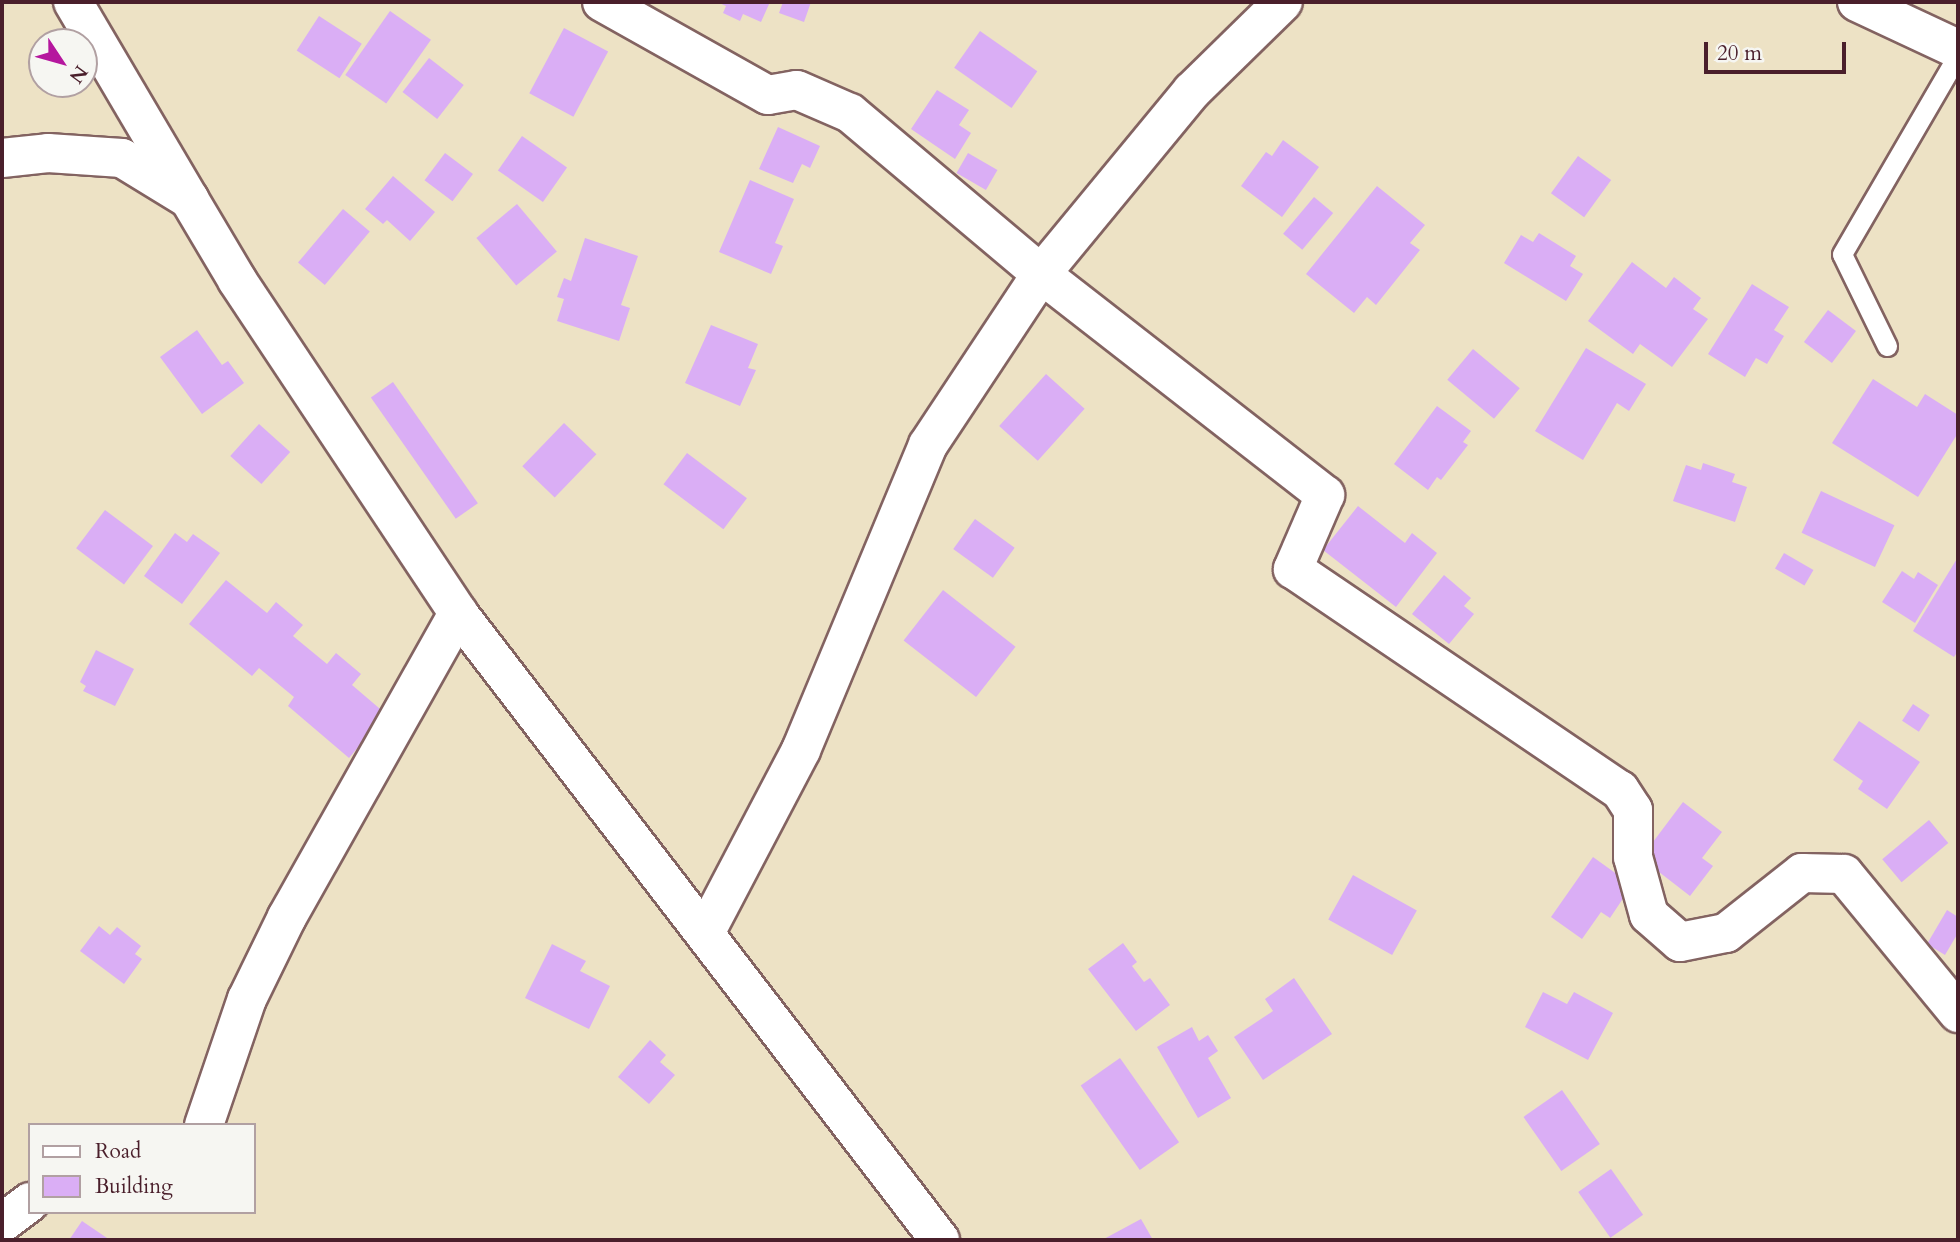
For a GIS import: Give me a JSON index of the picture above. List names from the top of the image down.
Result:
{
  "legend": ["Road", "Building"],
  "scale_bar": "20 m",
  "north": "bottom right"
}
